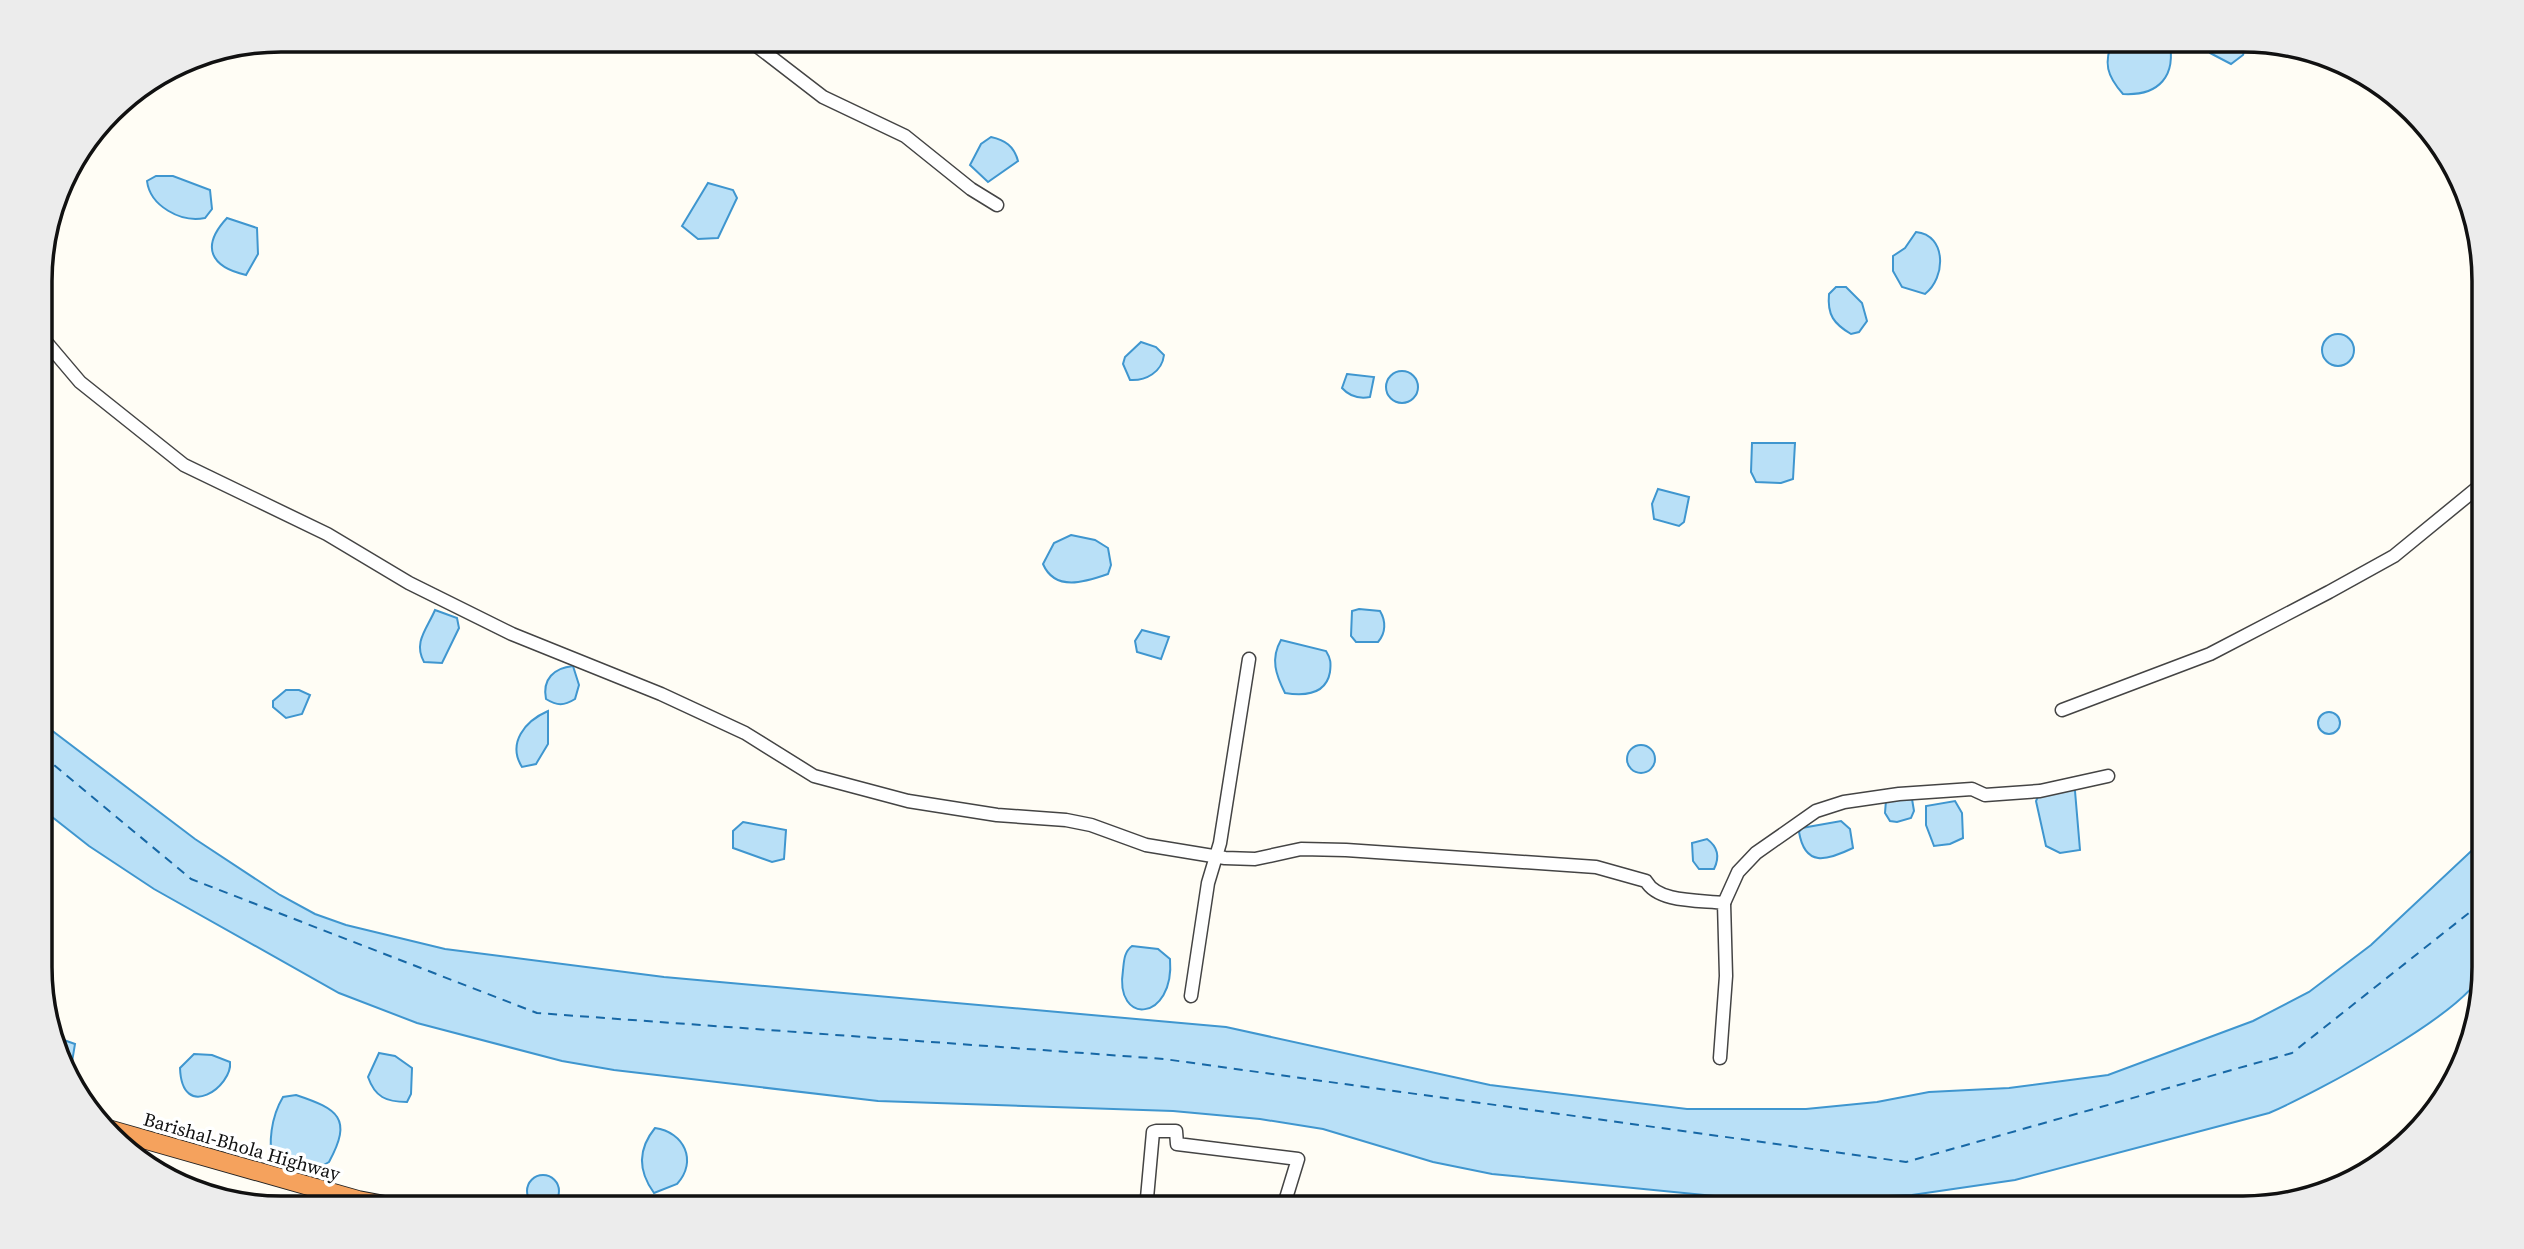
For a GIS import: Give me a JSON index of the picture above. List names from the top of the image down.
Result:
{
  "streets": {
    "highway": ["Barishal-Bhola Highway"]
  }
}
